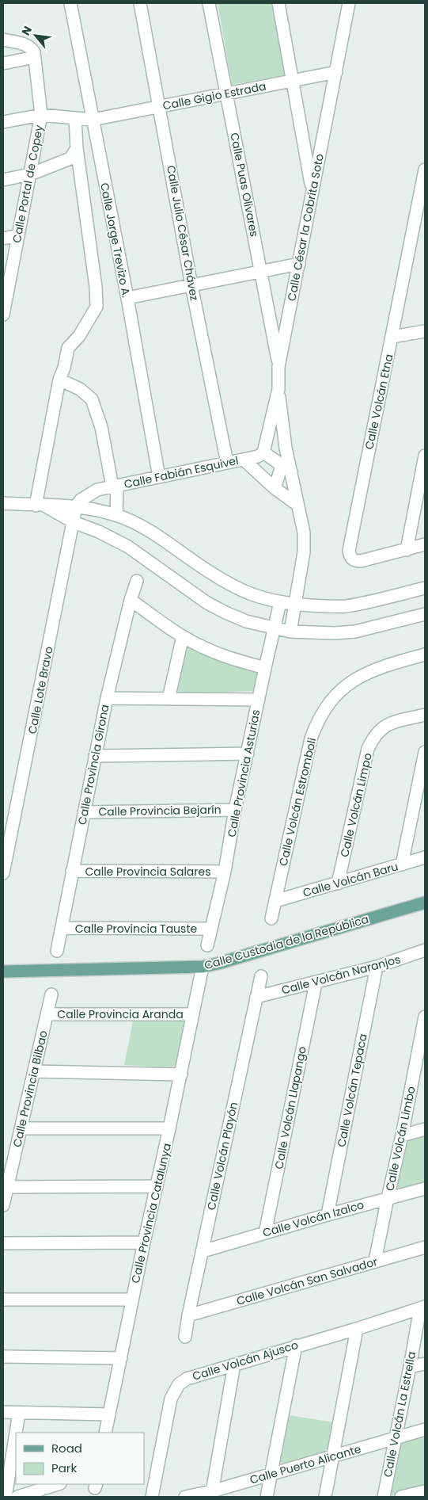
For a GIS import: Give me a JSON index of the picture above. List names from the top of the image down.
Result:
{
  "streets": {
    "main road": ["Calle Custodia de la República"],
    "street": [
      "Calle Gigio Estrada",
      "Calle Portal de Copey",
      "Calle Puas Olivares",
      "Calle César la Cobrita Soto",
      "Calle Julio César Chávez",
      "Calle Jorge Trevizo A.",
      "Calle Volcán Etna",
      "Calle Fabián Esquivel",
      "Calle Lote Bravo",
      "Calle Provincia Girona",
      "Calle Provincia Asturias",
      "Calle Volcán Estromboli",
      "Calle Volcán Limpo",
      "Calle Provincia Bejarín",
      "Calle Provincia Salares",
      "Calle Volcán Baru",
      "Calle Provincia Tauste",
      "Calle Volcán Naranjos",
      "Calle Provincia Aranda",
      "Calle Provincia Bilbao",
      "Calle Volcán Tepaca",
      "Calle Volcán Llapango",
      "Calle Volcán Limbo",
      "Calle Volcán Playón",
      "Calle Provincia Catalunya",
      "Calle Volcán Izalco",
      "Calle Volcán San Salvador",
      "Calle Volcán Ajusco",
      "Calle Volcán La Estrella",
      "Calle Puerto Alicante"
    ]
  },
  "crossings": [
    ["Calle Gigio Estrada", "Calle Portal de Copey"],
    ["Calle Gigio Estrada", "Calle Puas Olivares"],
    ["Calle Gigio Estrada", "Calle César la Cobrita Soto"],
    ["Calle Gigio Estrada", "Calle Julio César Chávez"],
    ["Calle Gigio Estrada", "Calle Jorge Trevizo A."],
    ["Calle Puas Olivares", "Calle César la Cobrita Soto"],
    ["Calle César la Cobrita Soto", "Calle Fabián Esquivel"],
    ["Calle Julio César Chávez", "Calle Fabián Esquivel"],
    ["Calle Jorge Trevizo A.", "Calle Fabián Esquivel"],
    ["Calle Provincia Girona", "Calle Provincia Bejarín"],
    ["Calle Provincia Girona", "Calle Provincia Salares"],
    ["Calle Provincia Girona", "Calle Provincia Tauste"],
    ["Calle Provincia Asturias", "Calle Provincia Bejarín"],
    ["Calle Provincia Asturias", "Calle Provincia Salares"],
    ["Calle Provincia Asturias", "Calle Provincia Tauste"],
    ["Calle Volcán Estromboli", "Calle Volcán Baru"],
    ["Calle Volcán Limpo", "Calle Volcán Baru"],
    ["Calle Custodia de la República", "Calle Provincia Catalunya"],
    ["Calle Volcán Naranjos", "Calle Volcán Tepaca"],
    ["Calle Volcán Naranjos", "Calle Volcán Llapango"],
    ["Calle Volcán Naranjos", "Calle Volcán Playón"],
    ["Calle Provincia Aranda", "Calle Provincia Bilbao"],
    ["Calle Provincia Aranda", "Calle Provincia Catalunya"],
    ["Calle Volcán Tepaca", "Calle Volcán Izalco"],
    ["Calle Volcán Llapango", "Calle Volcán Izalco"],
    ["Calle Volcán Limbo", "Calle Volcán Izalco"],
    ["Calle Volcán Limbo", "Calle Volcán San Salvador"],
    ["Calle Volcán Playón", "Calle Volcán Izalco"],
    ["Calle Volcán Playón", "Calle Volcán San Salvador"],
    ["Calle Volcán Ajusco", "Calle Volcán La Estrella"],
    ["Calle Volcán La Estrella", "Calle Puerto Alicante"]
  ],
  "legend": ["Road", "Park"],
  "north": "top left"
}
